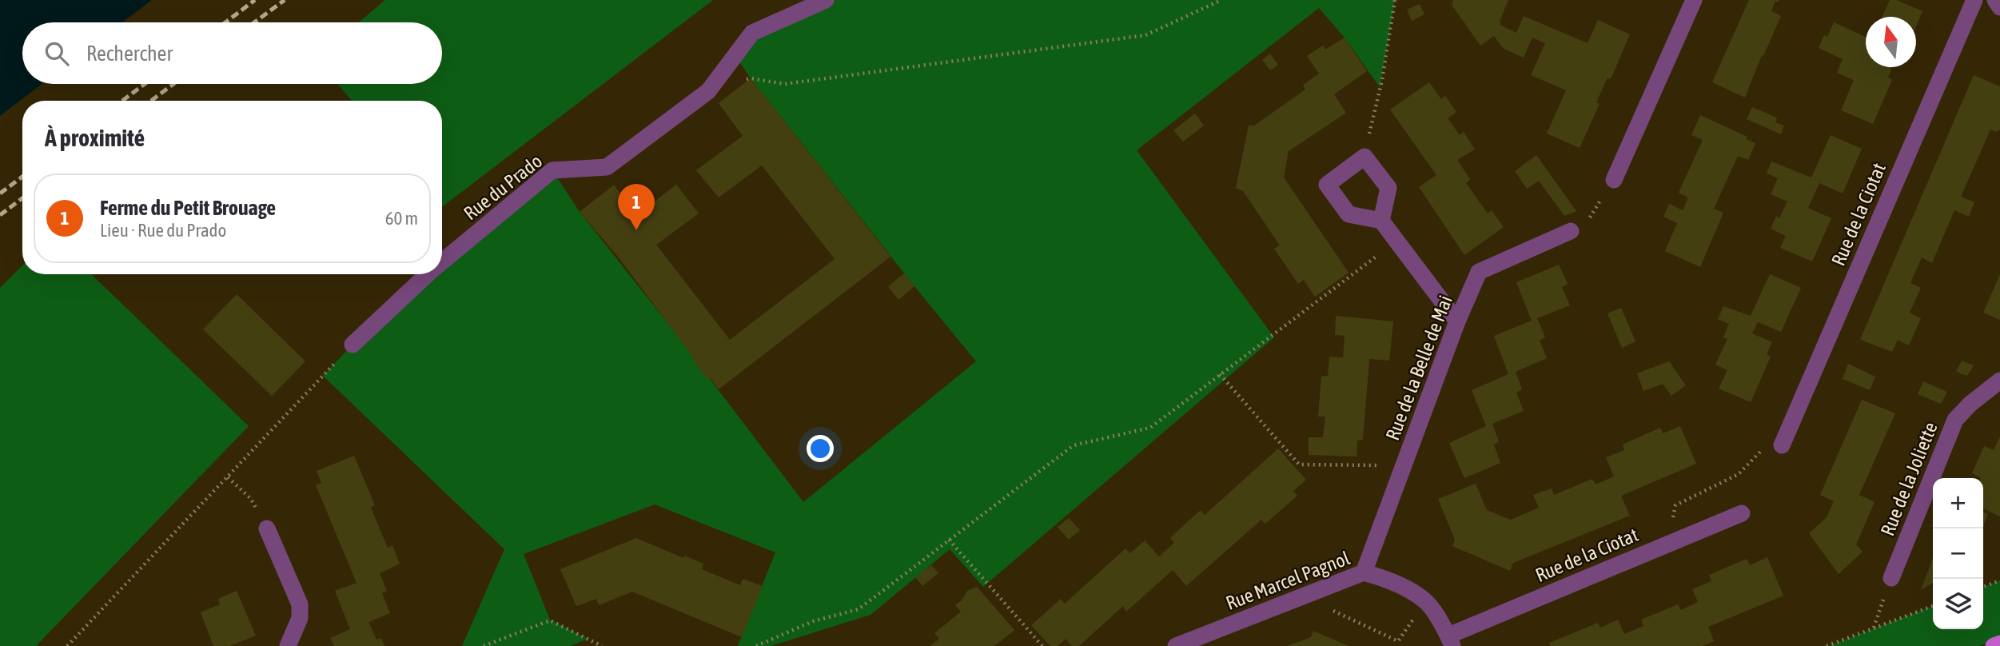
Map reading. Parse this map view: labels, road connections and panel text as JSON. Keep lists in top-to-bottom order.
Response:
{
  "streets": {
    "street": [
      "Rue du Prado",
      "Rue de la Ciotat",
      "Rue de la Belle de Mai",
      "Rue de la Joliette",
      "Rue Marcel Pagnol"
    ]
  },
  "crossings": [
    ["Rue de la Ciotat", "Rue Marcel Pagnol"],
    ["Rue de la Belle de Mai", "Rue Marcel Pagnol"]
  ],
  "north": "top",
  "page": {
    "search": "Rechercher",
    "heading": "À proximité",
    "list": [
      {
        "mark": "1",
        "name": "Ferme du Petit Brouage",
        "note": "Lieu · Rue du Prado",
        "value": "60 m"
      }
    ],
    "pins": "1",
    "map_buttons": ["+", "−"]
  }
}
